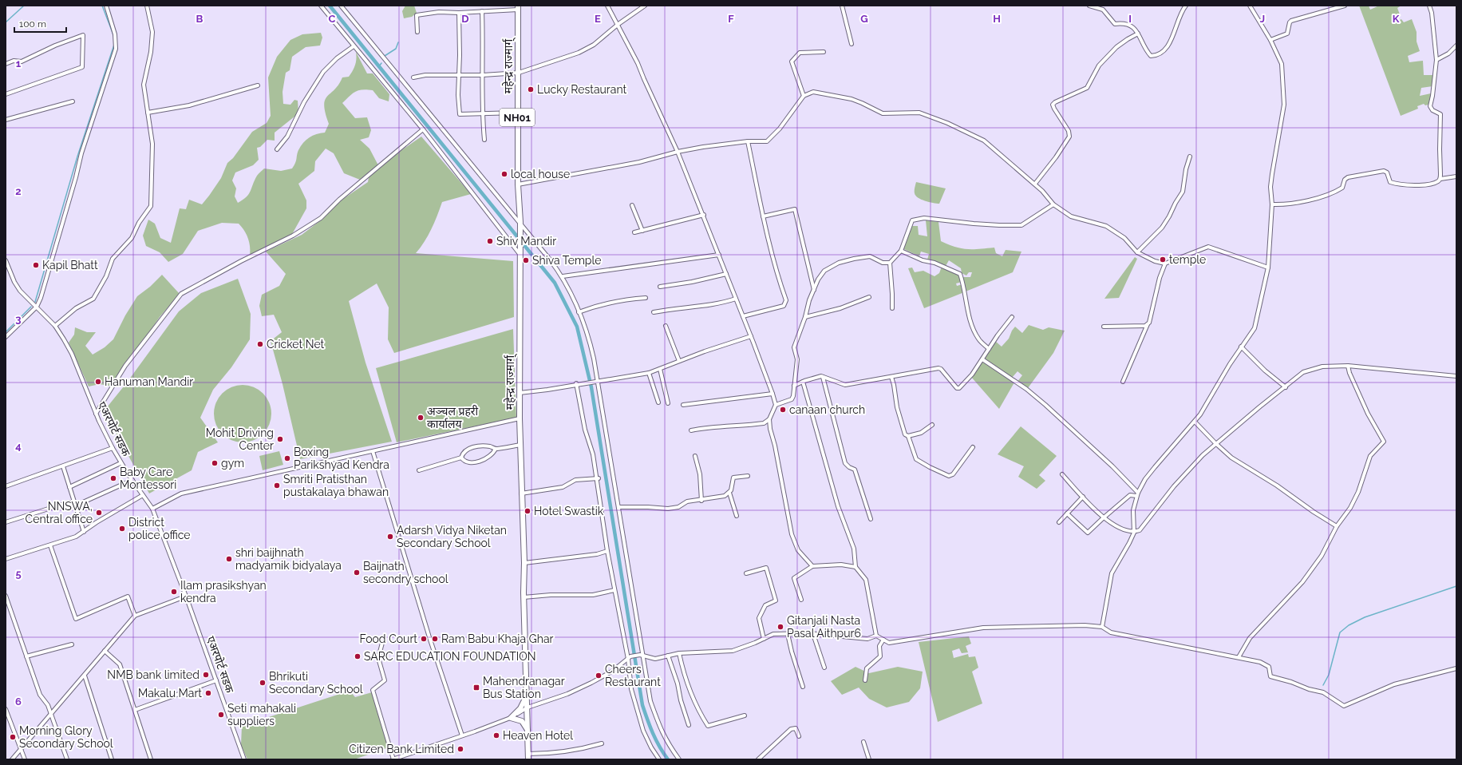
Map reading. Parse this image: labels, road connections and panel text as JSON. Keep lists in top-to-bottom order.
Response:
{
  "streets": {
    "highway": ["महेन्द्र राज्मार्ग्", "NH01"],
    "street": ["एअरपोर्ट सडक"]
  },
  "places": {
    "other": [
      "Lucky Restaurant",
      "local house",
      "Shiv Mandir",
      "temple",
      "Shiva Temple",
      "Kapil Bhatt",
      "Cricket Net",
      "Hanuman Mandir",
      "canaan church",
      "अञ्चल प्रहरी कार्यालय",
      "Mohit Driving Center",
      "Boxing Parikshyad Kendra",
      "gym",
      "Baby Care Montessori",
      "Smriti Pratisthan pustakalaya bhawan",
      "Hotel Swastik",
      "NNSWA, Central office",
      "District police office",
      "Adarsh Vidya Niketan Secondary School",
      "shri baijhnath madyamik bidyalaya",
      "Baijnath secondry school",
      "Ilam prasikshyan kendra",
      "Gitanjali Nasta Pasal Aithpur6",
      "Food Court",
      "Ram Babu Khaja Ghar",
      "SARC EDUCATION FOUNDATION",
      "NMB bank limited",
      "Cheers Restaurant",
      "Bhrikuti Secondary School",
      "Makalu Mart",
      "Seti mahakali suppliers",
      "Heaven Hotel",
      "Morning Glory Secondary School",
      "Citizen Bank Limited"
    ],
    "transit": ["Mahendranagar Bus Station"]
  },
  "scale_bar": "100 m",
  "grid": {
    "columns": [
      "B",
      "C",
      "D",
      "E",
      "F",
      "G",
      "H",
      "I",
      "J",
      "K"
    ],
    "rows": [
      "1",
      "2",
      "3",
      "4",
      "5",
      "6"
    ]
  }
}
